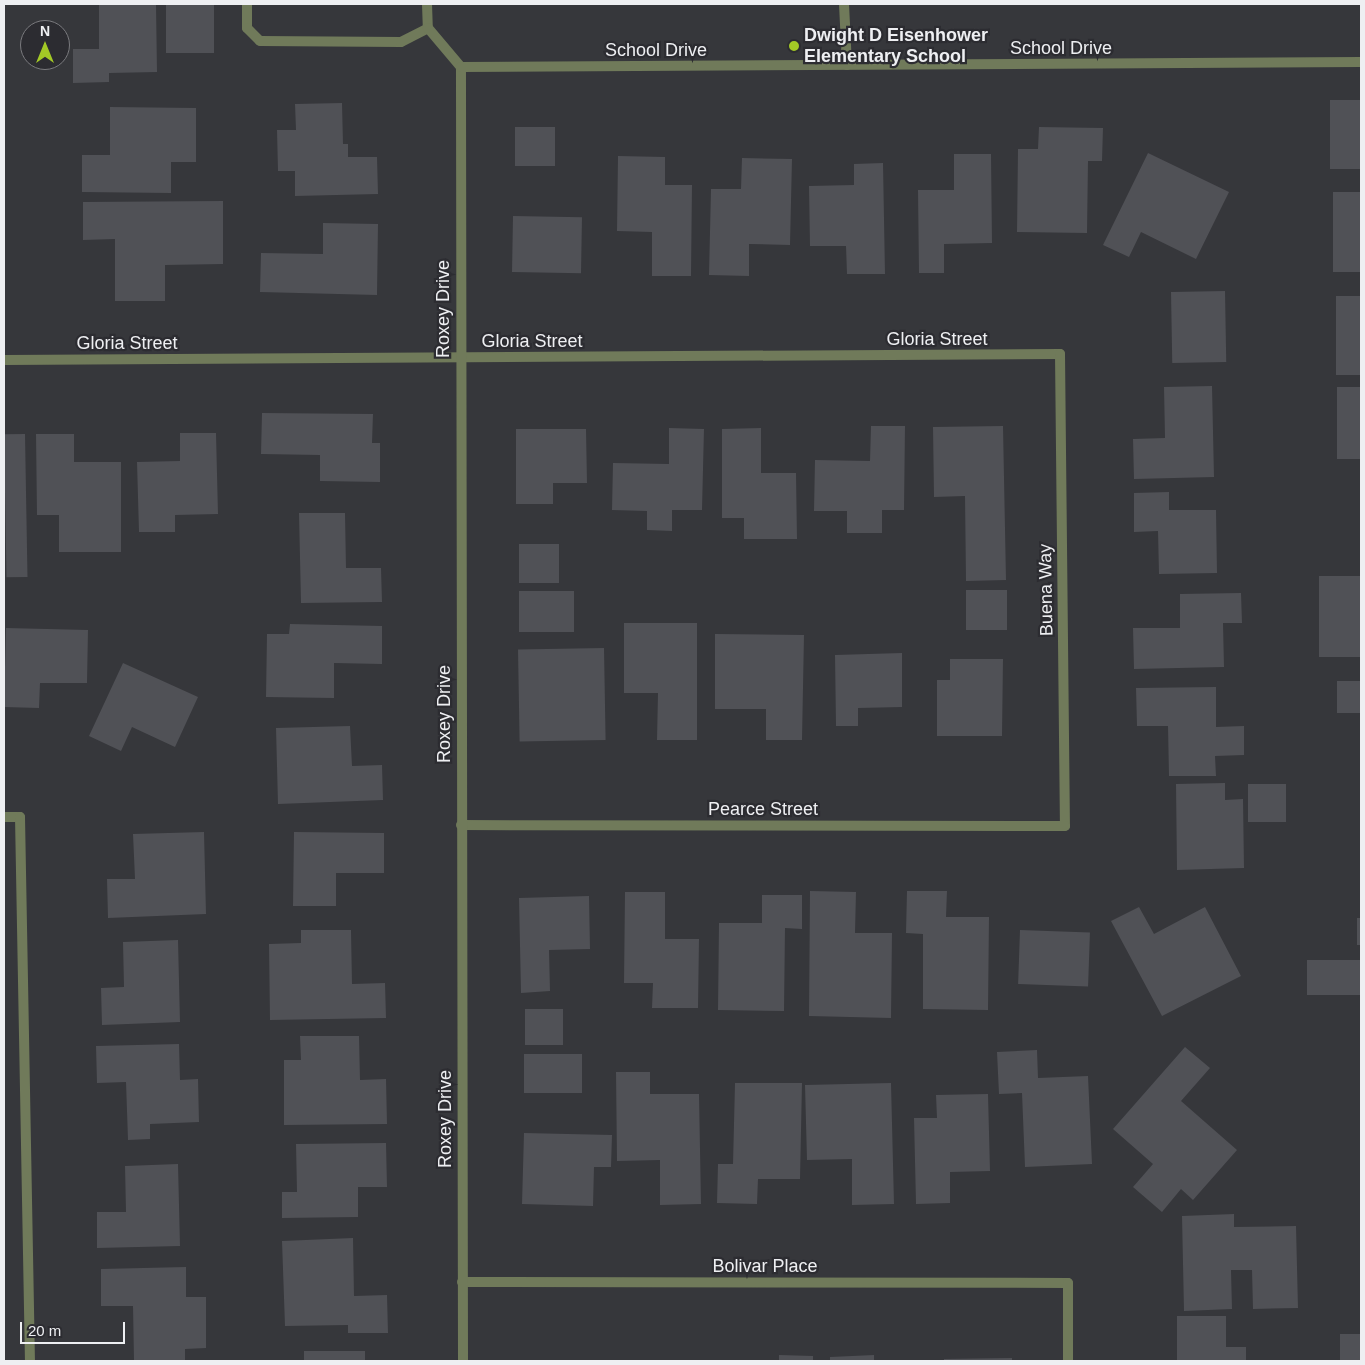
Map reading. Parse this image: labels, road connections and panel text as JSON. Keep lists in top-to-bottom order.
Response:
{
  "streets": {
    "street": [
      "School Drive",
      "Roxey Drive",
      "Gloria Street",
      "Buena Way",
      "Pearce Street",
      "Bolivar Place"
    ]
  },
  "crossings": [
    ["School Drive", "Roxey Drive"],
    ["Roxey Drive", "Gloria Street"],
    ["Roxey Drive", "Pearce Street"],
    ["Roxey Drive", "Bolivar Place"],
    ["Gloria Street", "Buena Way"],
    ["Buena Way", "Pearce Street"]
  ],
  "places": ["Dwight D Eisenhower Elementary School"],
  "scale_bar": "20 m",
  "north": "top"
}
